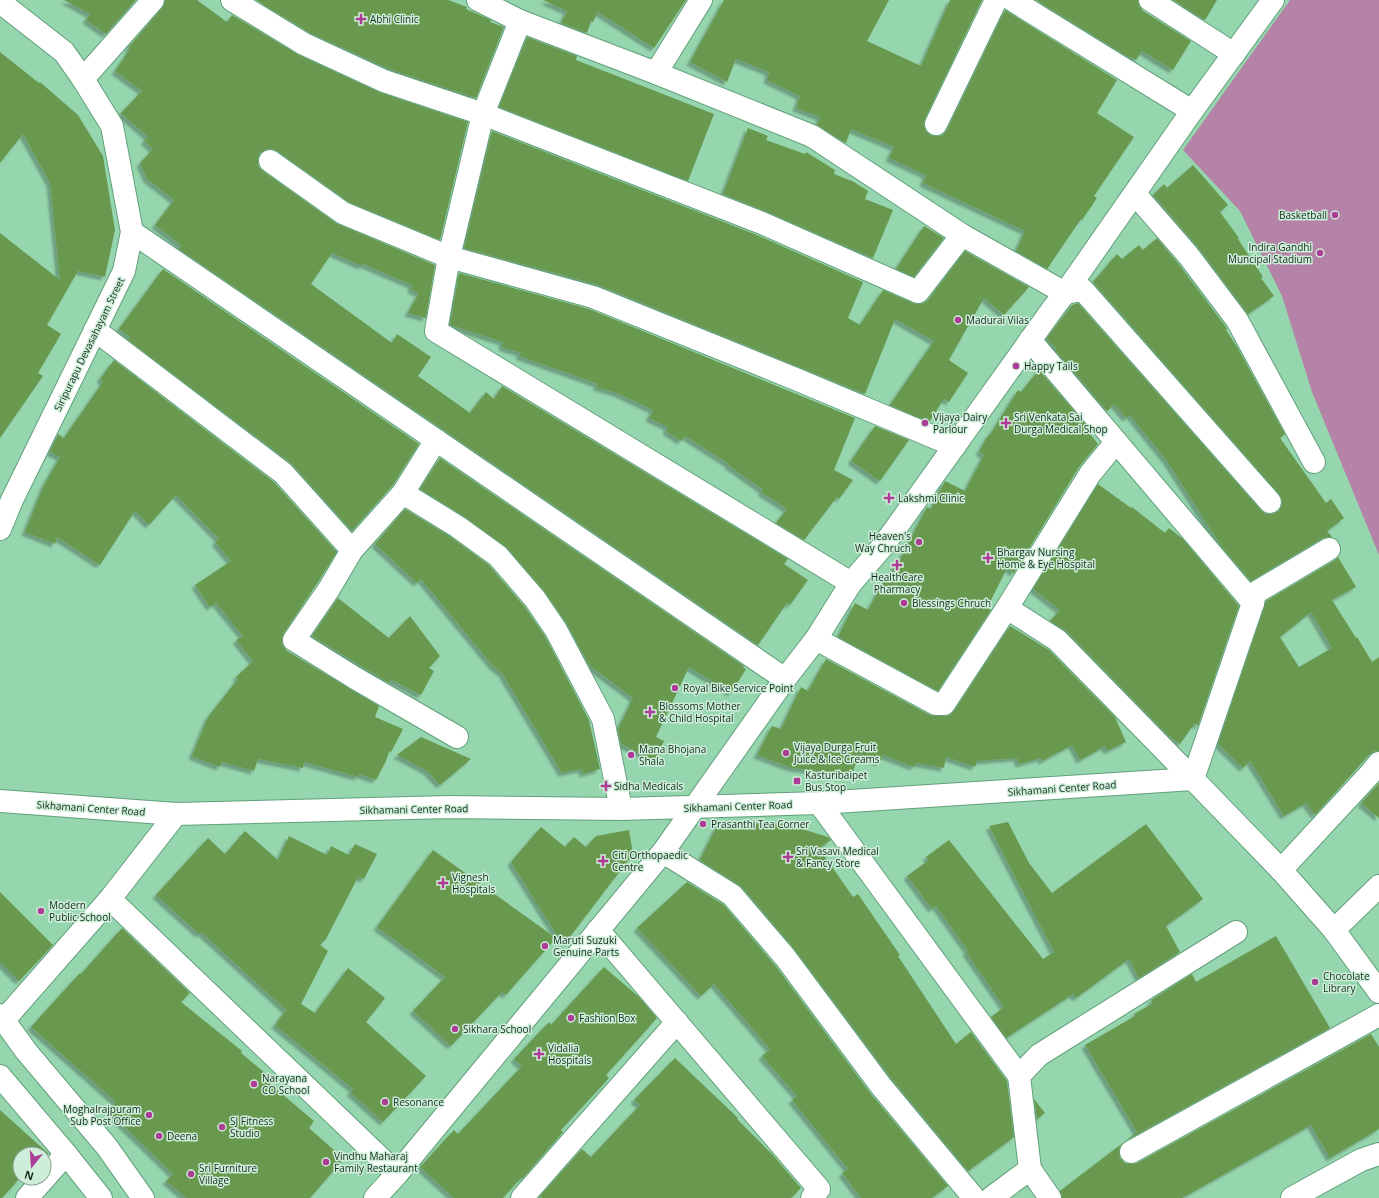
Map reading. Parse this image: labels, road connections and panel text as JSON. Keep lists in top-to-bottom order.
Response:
{
  "streets": {
    "street": ["Siripurapu Devasahayam Street", "Sikhamani Center Road"]
  },
  "places": {
    "health": [
      "Abhi Clinic",
      "Sri Venkata Sai Durga Medical Shop",
      "Lakshmi Clinic",
      "Bhargav Nursing Home & Eye Hospital",
      "HealthCare Pharmacy",
      "Blossoms Mother & Child Hospital",
      "Sidha Medicals",
      "Sri Vasavi Medical & Fancy Store",
      "Citi Orthopaedic Centre",
      "Vignesh Hospitals",
      "Vidalia Hospitals"
    ],
    "other": [
      "Basketball",
      "Indira Gandhi Muncipal Stadium",
      "Madurai Vilas",
      "Happy Tails",
      "Vijaya Dairy Parlour",
      "Heaven's Way Chruch",
      "Blessings Chruch",
      "Royal Bike Service Point",
      "Vijaya Durga Fruit Juice & Ice Creams",
      "Mana Bhojana Shala",
      "Prasanthi Tea Corner",
      "Modern Public School",
      "Maruti Suzuki Genuine Parts",
      "Chocolate Library",
      "Fashion Box",
      "Sikhara School",
      "Narayana CO School",
      "Resonance",
      "Moghalrajpuram Sub Post Office",
      "SJ Fitness Studio",
      "Deena",
      "Vindhu Maharaj Family Restaurant",
      "Sri Furniture Village"
    ],
    "transit": ["Kasturibaipet Bus Stop"]
  },
  "north": "bottom"
}
